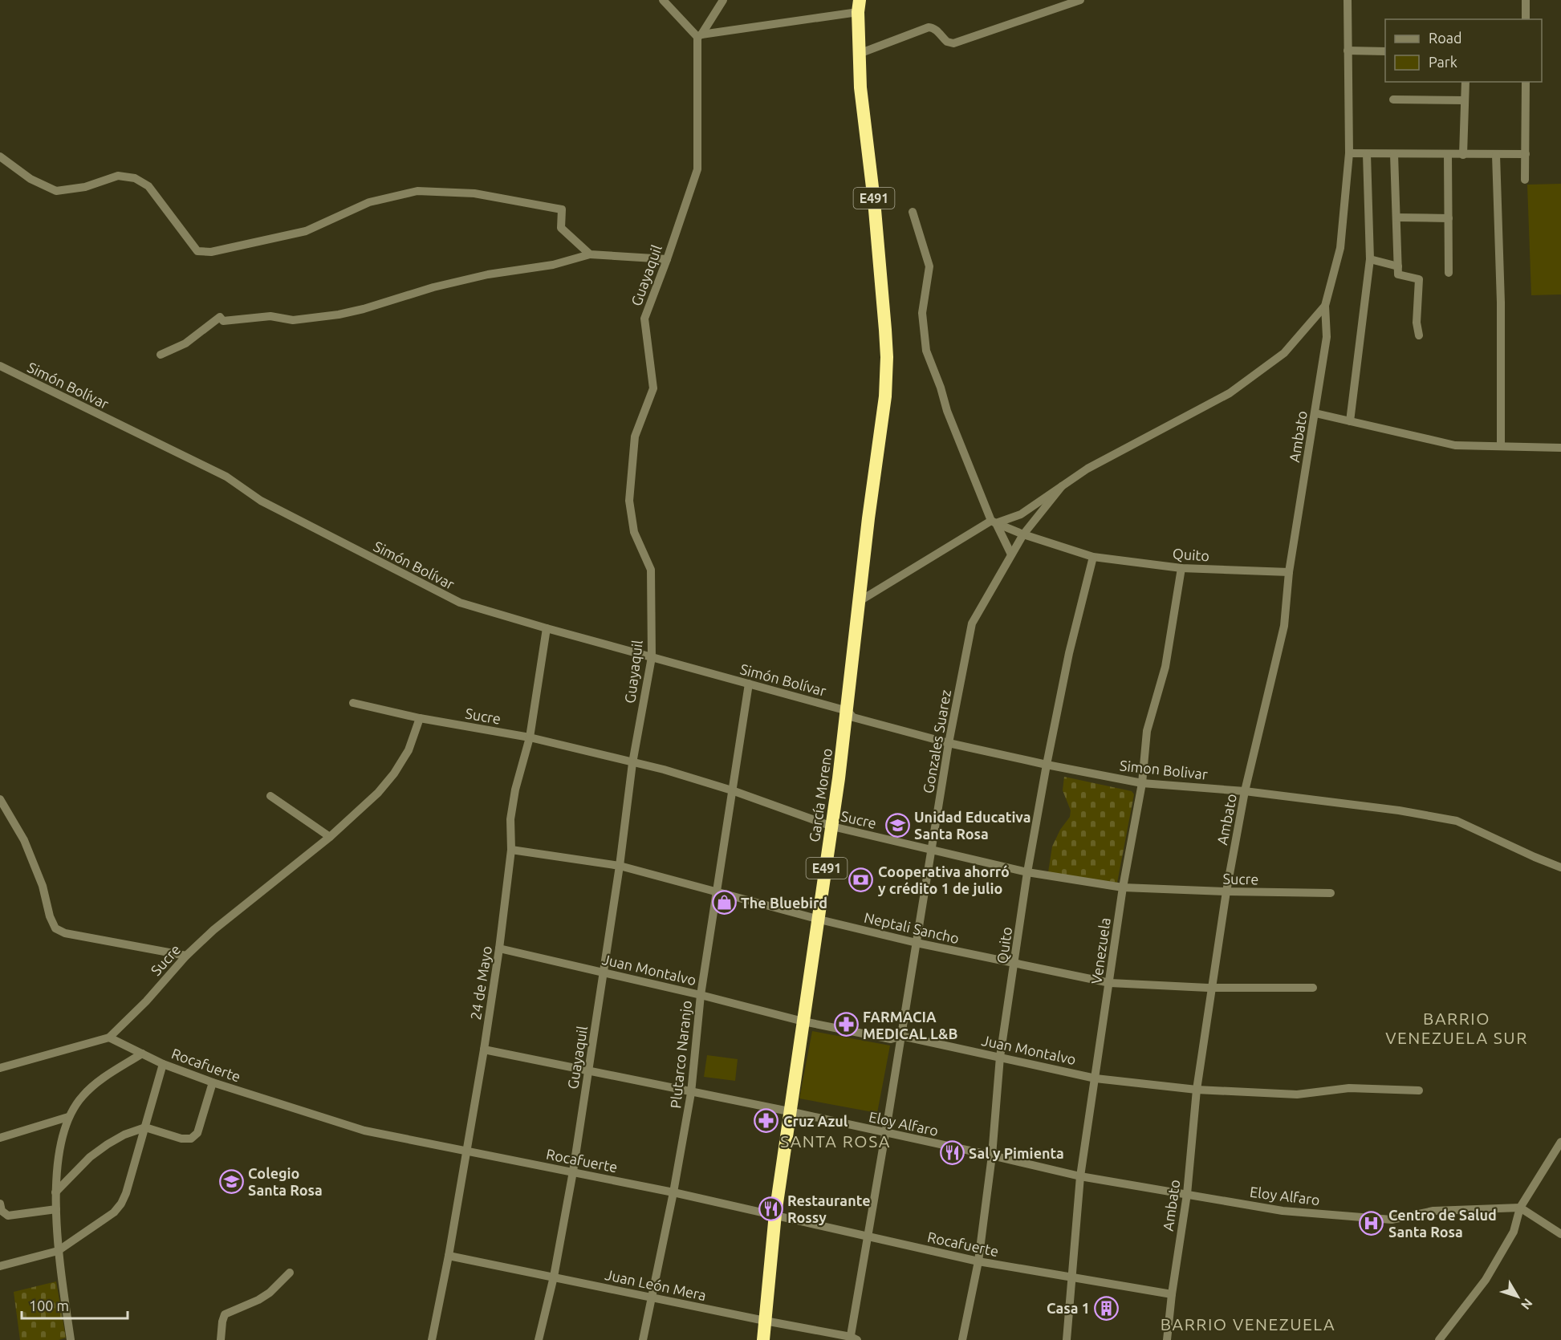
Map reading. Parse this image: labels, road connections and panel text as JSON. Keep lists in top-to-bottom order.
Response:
{
  "streets": {
    "highway": ["E491", "García Moreno"],
    "street": [
      "Guayaquil",
      "Simón Bolívar",
      "Ambato",
      "Quito",
      "Sucre",
      "Gonzales Suarez",
      "Simon Bolivar",
      "Neptali Sancho",
      "Venezuela",
      "Juan Montalvo",
      "24 de Mayo",
      "Plutarco Naranjo",
      "Rocafuerte",
      "Eloy Alfaro",
      "Juan León Mera"
    ]
  },
  "crossings": [
    ["E491", "García Moreno"],
    ["Guayaquil", "Simón Bolívar"],
    ["Guayaquil", "Sucre"],
    ["Guayaquil", "Neptali Sancho"],
    ["Guayaquil", "Juan Montalvo"],
    ["Guayaquil", "Rocafuerte"],
    ["Guayaquil", "Eloy Alfaro"],
    ["Guayaquil", "Juan León Mera"],
    ["Simón Bolívar", "Simon Bolivar"],
    ["Simón Bolívar", "García Moreno"],
    ["Simón Bolívar", "24 de Mayo"],
    ["Simón Bolívar", "Plutarco Naranjo"],
    ["Ambato", "Quito"],
    ["Ambato", "Sucre"],
    ["Ambato", "Simon Bolivar"],
    ["Ambato", "Neptali Sancho"],
    ["Ambato", "Juan Montalvo"],
    ["Ambato", "Rocafuerte"],
    ["Ambato", "Eloy Alfaro"],
    ["Quito", "Sucre"],
    ["Quito", "Gonzales Suarez"],
    ["Quito", "Simon Bolivar"],
    ["Quito", "Neptali Sancho"],
    ["Quito", "Venezuela"],
    ["Quito", "Juan Montalvo"],
    ["Quito", "Rocafuerte"],
    ["Quito", "Eloy Alfaro"],
    ["Sucre", "Gonzales Suarez"],
    ["Sucre", "García Moreno"],
    ["Sucre", "Venezuela"],
    ["Sucre", "24 de Mayo"],
    ["Sucre", "Plutarco Naranjo"],
    ["Sucre", "Rocafuerte"],
    ["Gonzales Suarez", "Simon Bolivar"],
    ["Gonzales Suarez", "Neptali Sancho"],
    ["Gonzales Suarez", "Juan Montalvo"],
    ["Gonzales Suarez", "Rocafuerte"],
    ["Gonzales Suarez", "Eloy Alfaro"],
    ["Gonzales Suarez", "Juan León Mera"],
    ["Simon Bolivar", "García Moreno"],
    ["Simon Bolivar", "Venezuela"],
    ["García Moreno", "Neptali Sancho"],
    ["García Moreno", "Juan Montalvo"],
    ["García Moreno", "Rocafuerte"],
    ["García Moreno", "Eloy Alfaro"],
    ["García Moreno", "Juan León Mera"],
    ["Neptali Sancho", "Venezuela"],
    ["Neptali Sancho", "24 de Mayo"],
    ["Neptali Sancho", "Plutarco Naranjo"],
    ["Venezuela", "Juan Montalvo"],
    ["Venezuela", "Rocafuerte"],
    ["Venezuela", "Eloy Alfaro"],
    ["Juan Montalvo", "24 de Mayo"],
    ["Juan Montalvo", "Plutarco Naranjo"],
    ["24 de Mayo", "Rocafuerte"],
    ["24 de Mayo", "Eloy Alfaro"],
    ["24 de Mayo", "Juan León Mera"],
    ["Plutarco Naranjo", "Rocafuerte"],
    ["Plutarco Naranjo", "Eloy Alfaro"],
    ["Plutarco Naranjo", "Juan León Mera"]
  ],
  "districts": ["BARRIO VENEZUELA SUR", "SANTA ROSA", "BARRIO VENEZUELA"],
  "places": {
    "school or university": ["Unidad Educativa Santa Rosa", "Colegio Santa Rosa"],
    "bank": ["Cooperativa ahorró y crédito 1 de julio"],
    "shop": ["The Bluebird"],
    "pharmacy": ["FARMACIA MEDICAL L&B", "Cruz Azul"],
    "restaurant": ["Sal y Pimienta", "Restaurante Rossy"],
    "hospital": ["Centro de Salud Santa Rosa"],
    "building": ["Casa 1"]
  },
  "legend": ["Road", "Park"],
  "scale_bar": "100 m",
  "north": "bottom right"
}
